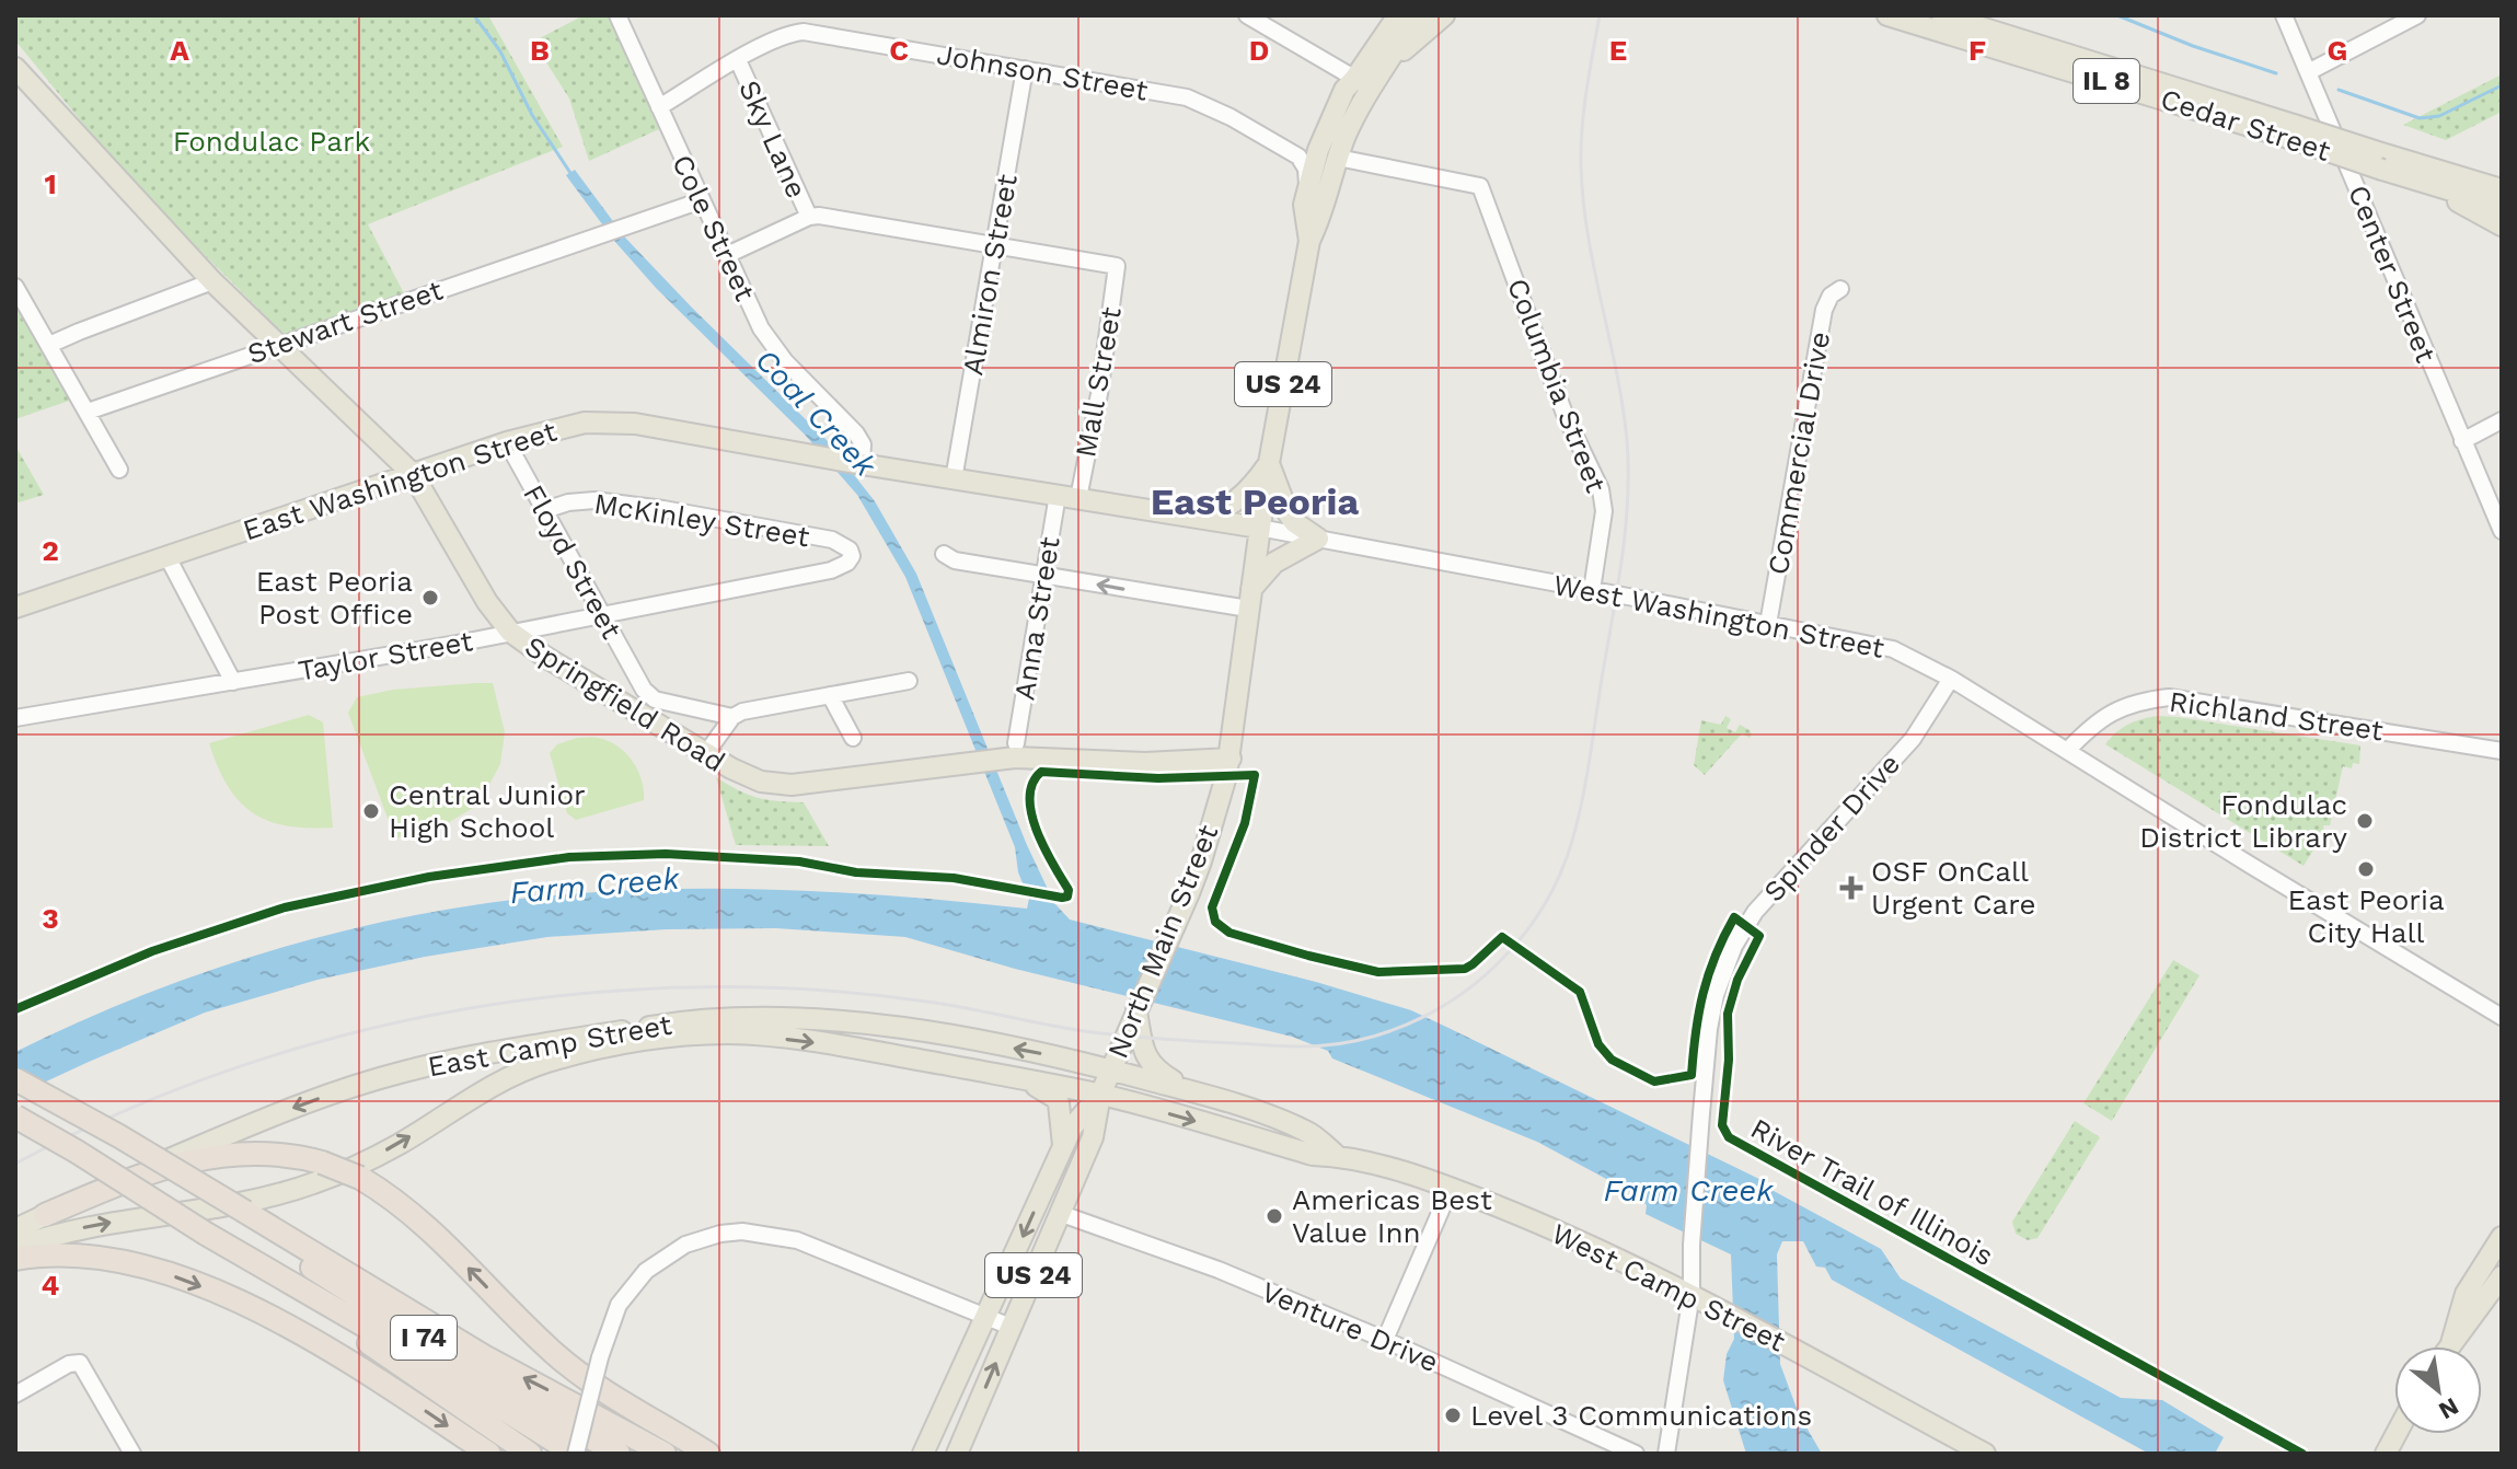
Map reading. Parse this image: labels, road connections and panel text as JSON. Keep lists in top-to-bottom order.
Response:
{
  "streets": {
    "highway": ["I 74"],
    "main road": [
      "IL 8",
      "Cedar Street",
      "US 24",
      "East Washington Street",
      "Springfield Road",
      "North Main Street",
      "East Camp Street",
      "West Camp Street"
    ],
    "street": [
      "Johnson Street",
      "Sky Lane",
      "Cole Street",
      "Center Street",
      "Almiron Street",
      "Stewart Street",
      "Mall Street",
      "Columbia Street",
      "Commercial Drive",
      "McKinley Street",
      "Floyd Street",
      "West Washington Street",
      "Anna Street",
      "Taylor Street",
      "Richland Street",
      "Spinder Drive",
      "Venture Drive"
    ],
    "cycle path": ["River Trail of Illinois"]
  },
  "crossings": [
    ["Johnson Street", "Sky Lane"],
    ["Johnson Street", "Cole Street"],
    ["Johnson Street", "Almiron Street"],
    ["Johnson Street", "US 24"],
    ["Cole Street", "Stewart Street"],
    ["Cole Street", "East Washington Street"],
    ["Almiron Street", "Mall Street"],
    ["Almiron Street", "East Washington Street"],
    ["Stewart Street", "Springfield Road"],
    ["Mall Street", "East Washington Street"],
    ["US 24", "Columbia Street"],
    ["US 24", "East Washington Street"],
    ["US 24", "West Washington Street"],
    ["US 24", "North Main Street"],
    ["Columbia Street", "West Washington Street"],
    ["Commercial Drive", "West Washington Street"],
    ["East Washington Street", "Floyd Street"],
    ["East Washington Street", "West Washington Street"],
    ["East Washington Street", "Anna Street"],
    ["East Washington Street", "Springfield Road"],
    ["East Washington Street", "North Main Street"],
    ["McKinley Street", "Floyd Street"],
    ["McKinley Street", "Taylor Street"],
    ["Floyd Street", "Taylor Street"],
    ["West Washington Street", "Richland Street"],
    ["West Washington Street", "Spinder Drive"],
    ["West Washington Street", "North Main Street"],
    ["Taylor Street", "Springfield Road"],
    ["Springfield Road", "North Main Street"],
    ["Spinder Drive", "West Camp Street"],
    ["North Main Street", "East Camp Street"],
    ["North Main Street", "West Camp Street"],
    ["North Main Street", "Venture Drive"],
    ["East Camp Street", "West Camp Street"]
  ],
  "districts": ["East Peoria"],
  "water": ["Coal Creek", "Farm Creek"],
  "parks": ["Fondulac Park"],
  "places": {
    "other": [
      "East Peoria Post Office",
      "Central Junior High School",
      "Fondulac District Library",
      "East Peoria City Hall",
      "Americas Best Value Inn",
      "Level 3 Communications"
    ],
    "health": ["OSF OnCall Urgent Care"]
  },
  "north": "bottom right",
  "grid": {
    "columns": [
      "A",
      "B",
      "C",
      "D",
      "E",
      "F",
      "G"
    ],
    "rows": [
      "1",
      "2",
      "3",
      "4"
    ]
  }
}
